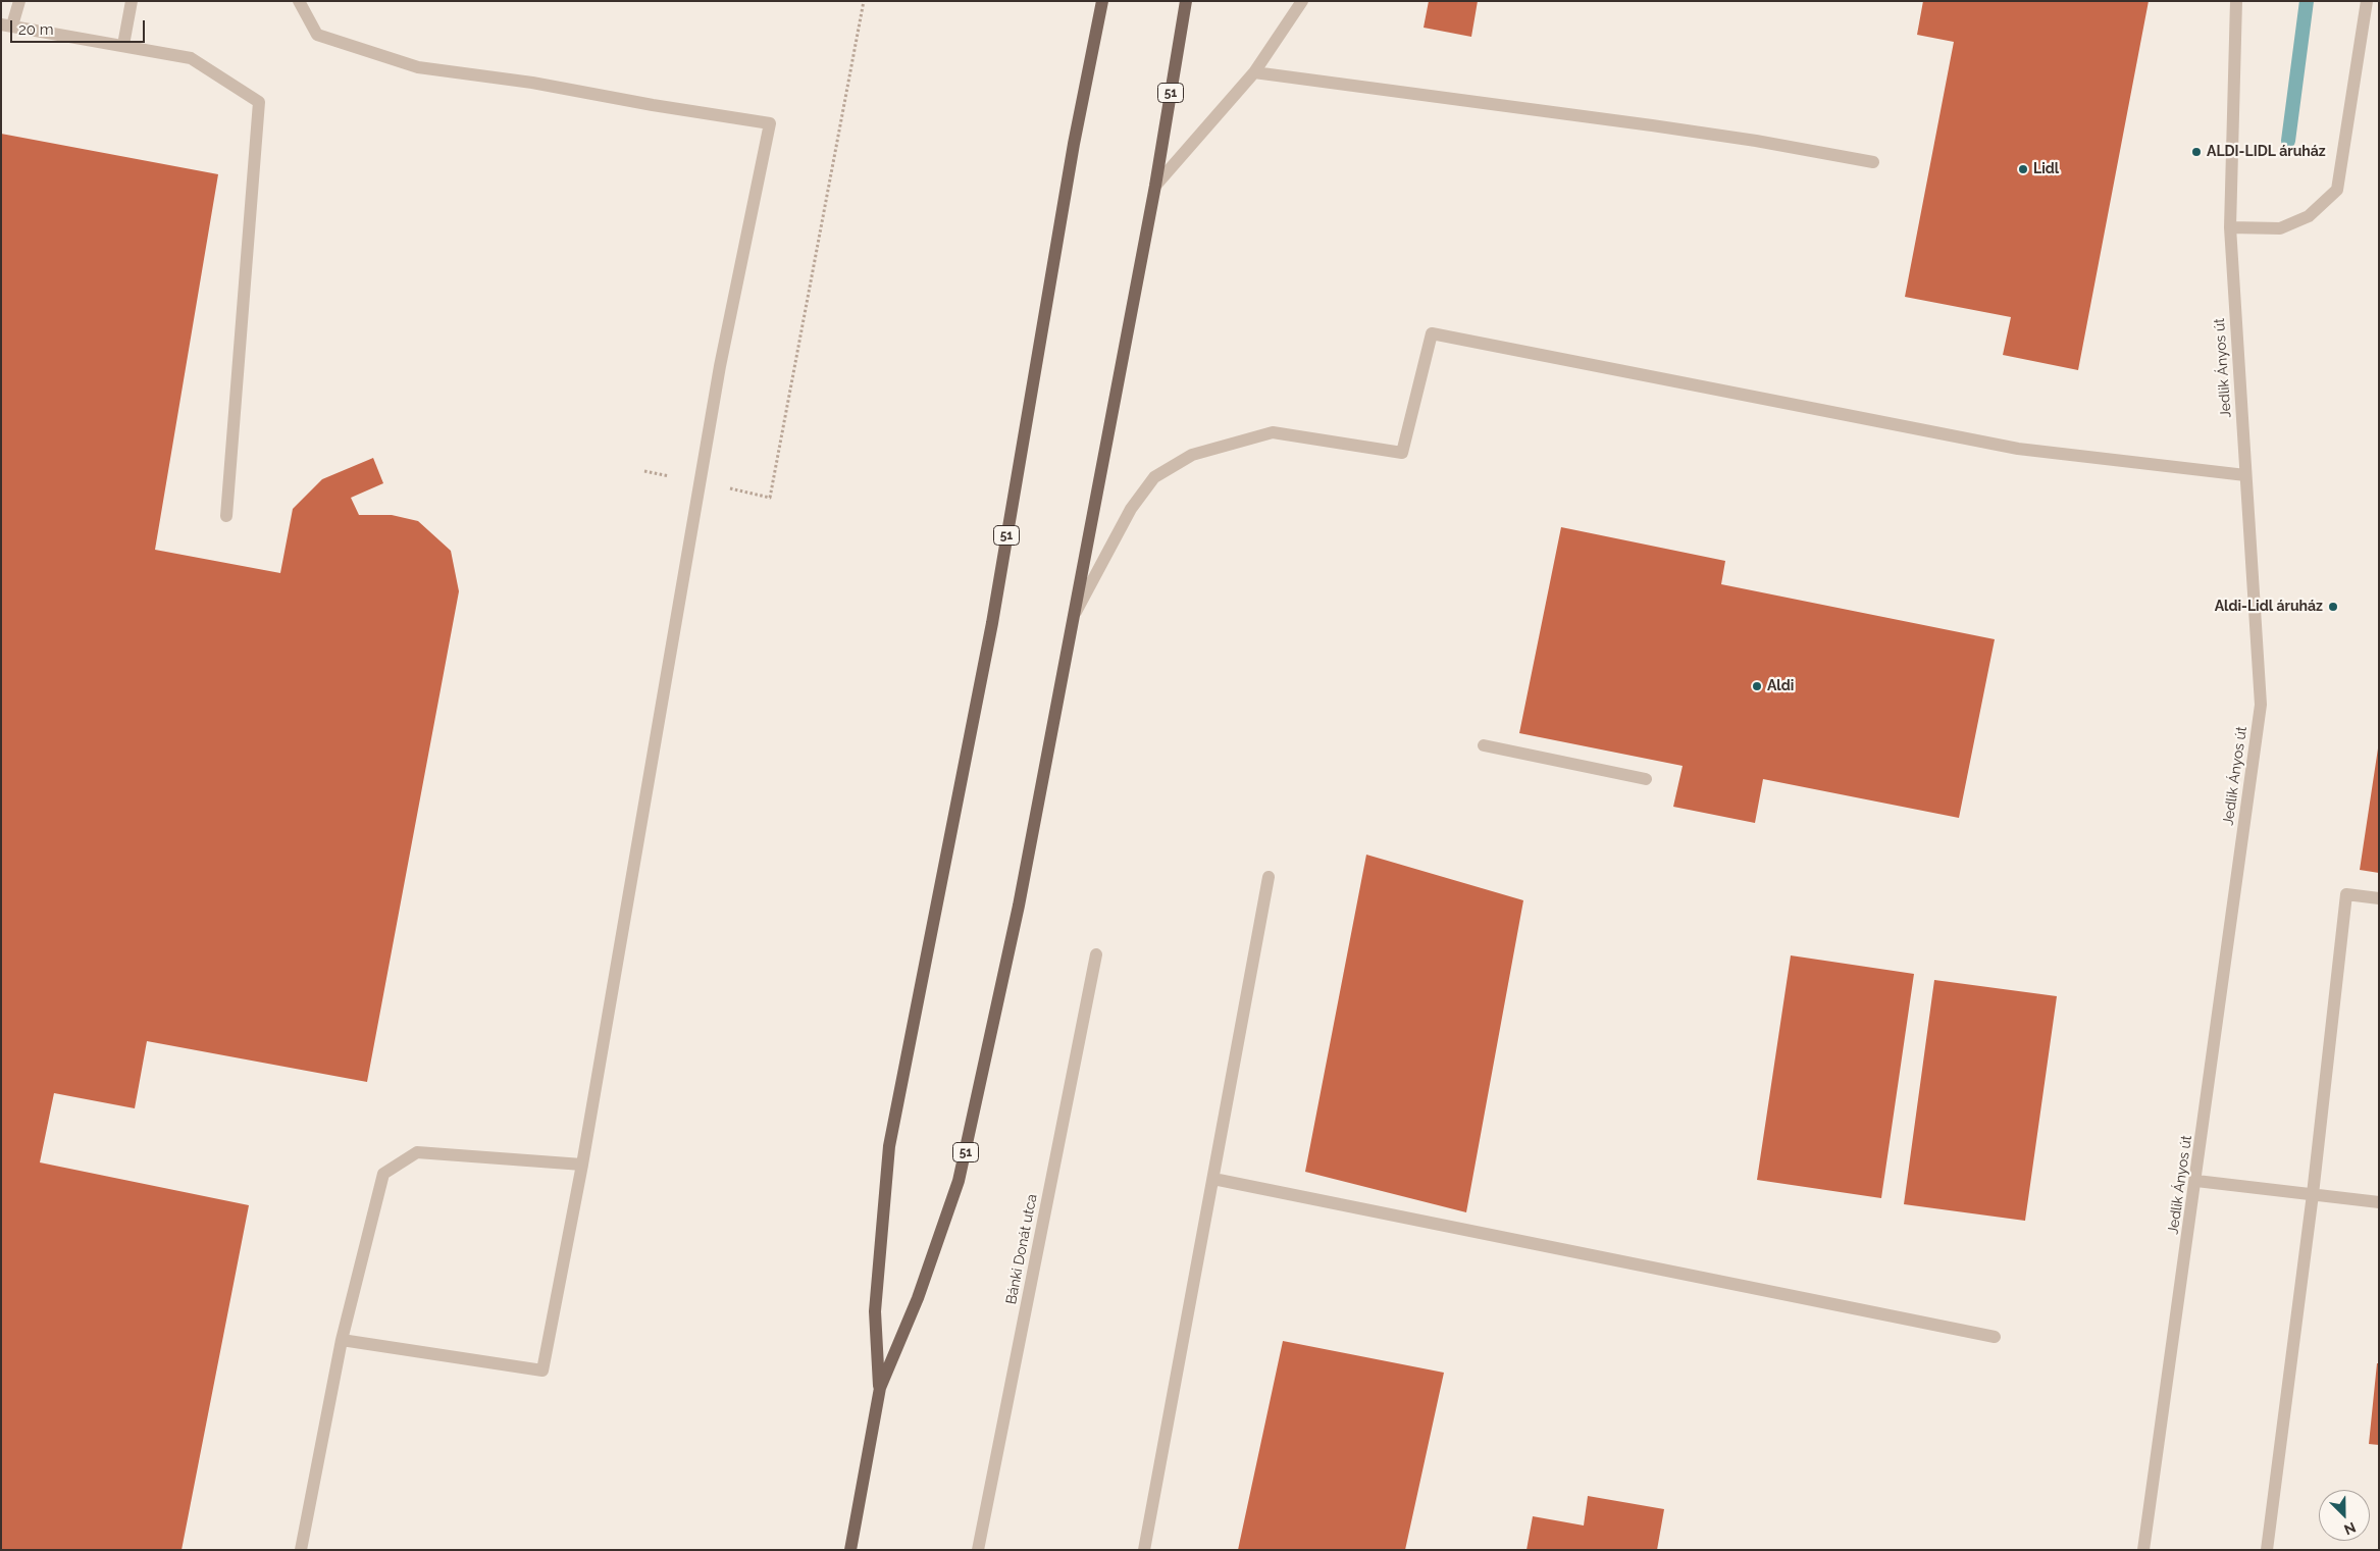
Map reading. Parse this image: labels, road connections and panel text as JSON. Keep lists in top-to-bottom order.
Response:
{
  "streets": {
    "main road": ["51"],
    "street": ["Jedlik Ányos út", "Bánki Donát utca"]
  },
  "places": [
    "ALDI-LIDL áruház",
    "Lidl",
    "Aldi-Lidl áruház",
    "Aldi"
  ],
  "scale_bar": "20 m",
  "north": "bottom right"
}
